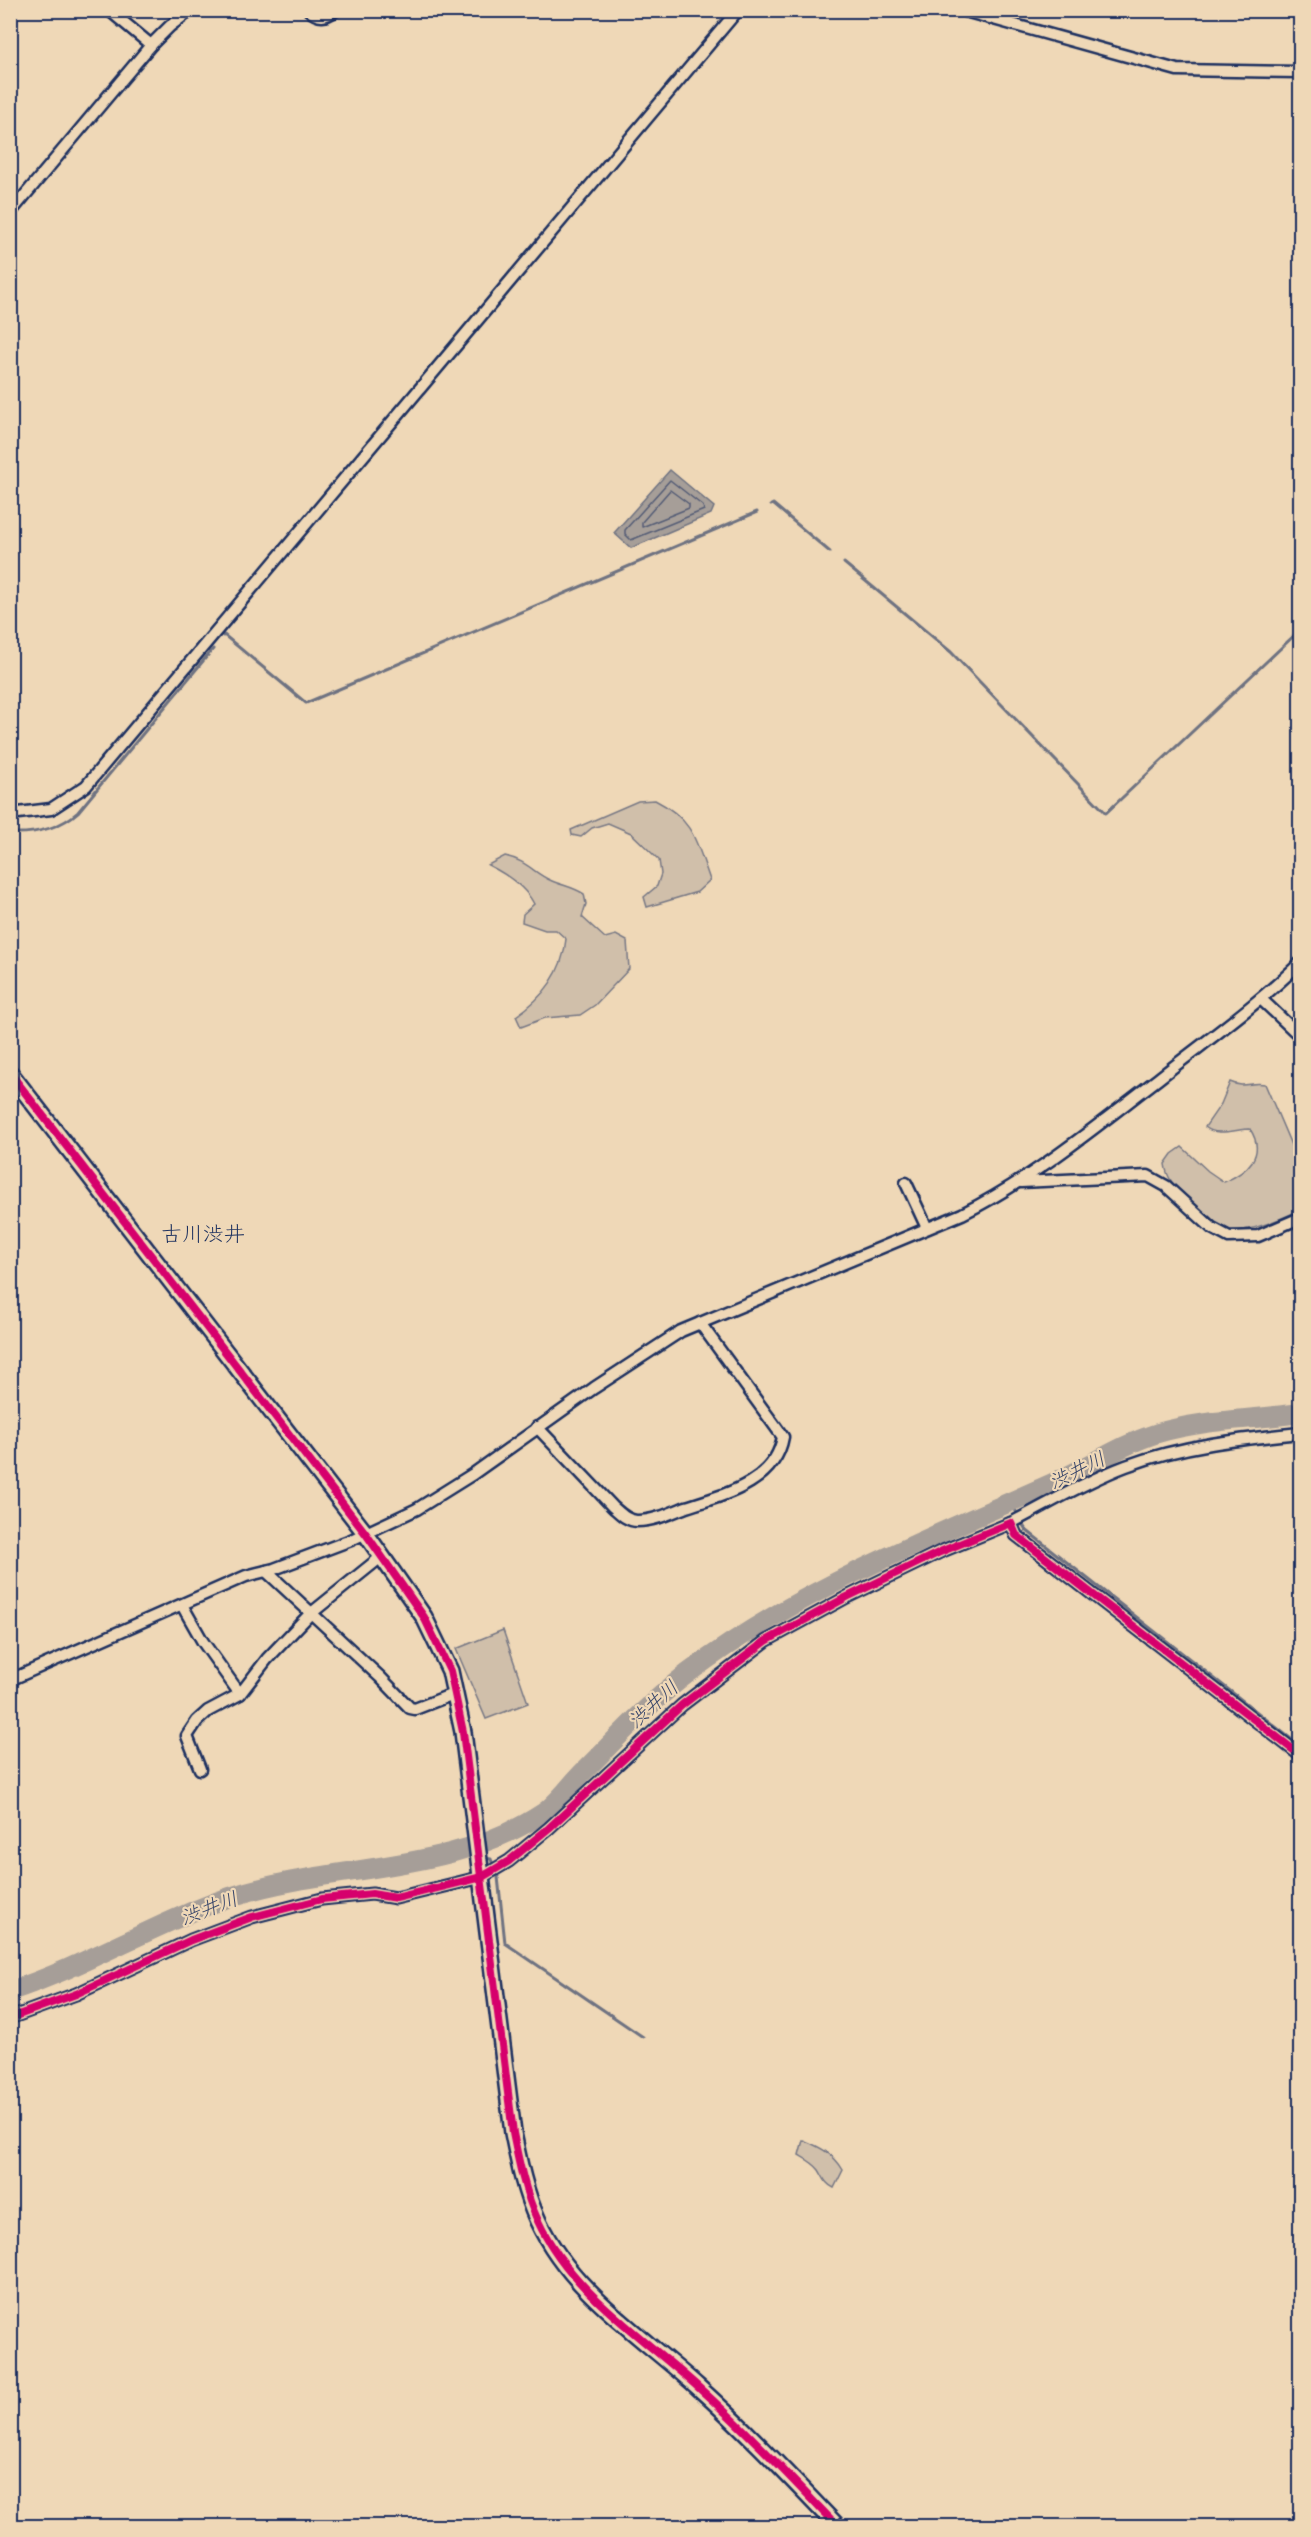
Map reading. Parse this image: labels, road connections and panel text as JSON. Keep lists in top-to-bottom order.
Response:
{
  "districts": ["古川渋井"],
  "water": ["渋井川"]
}
